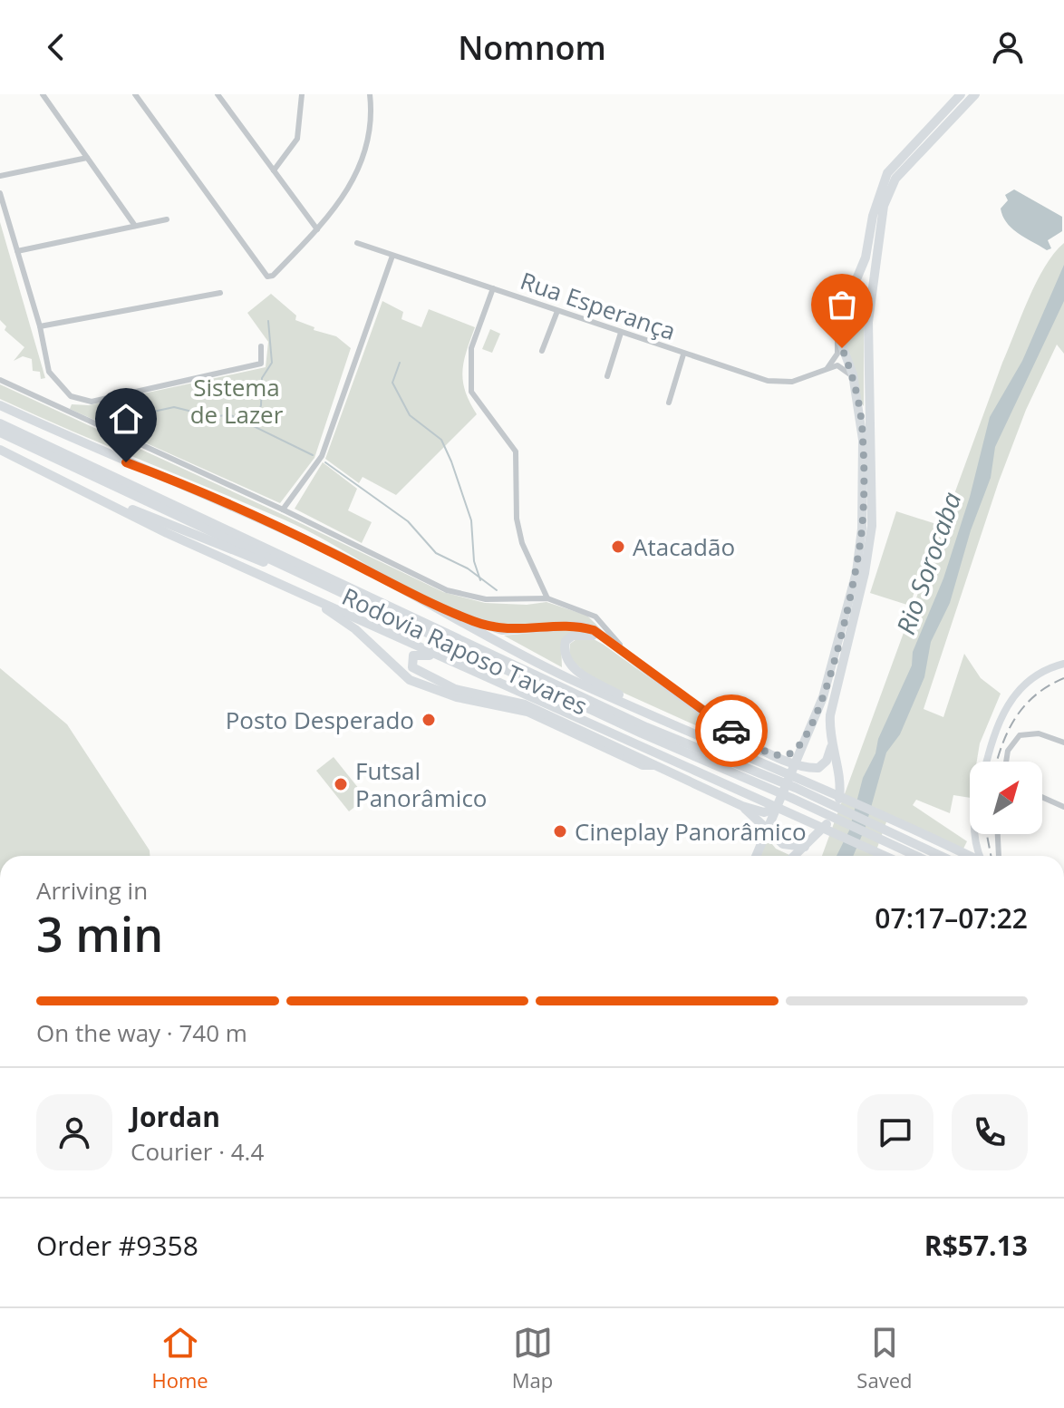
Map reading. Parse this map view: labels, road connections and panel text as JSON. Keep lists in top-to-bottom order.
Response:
{
  "streets": {
    "highway": ["Rodovia Raposo Tavares"],
    "street": ["Rua Esperança"]
  },
  "water": ["Rio Sorocaba"],
  "parks": ["Sistema de Lazer"],
  "places": [
    "Atacadão",
    "Posto Desperado",
    "Futsal Panorâmico",
    "Cineplay Panorâmico"
  ],
  "north": "top right",
  "page": {
    "header": "Nomnom",
    "heading": ["3 min", "Arriving in", "07:17–07:22"],
    "panel": [
      "Jordan",
      "Courier · 4.4",
      "Order #9358",
      "R$57.13"
    ],
    "bar": "On the way · 740 m",
    "tabs": ["Home", "Map", "Saved"]
  }
}
